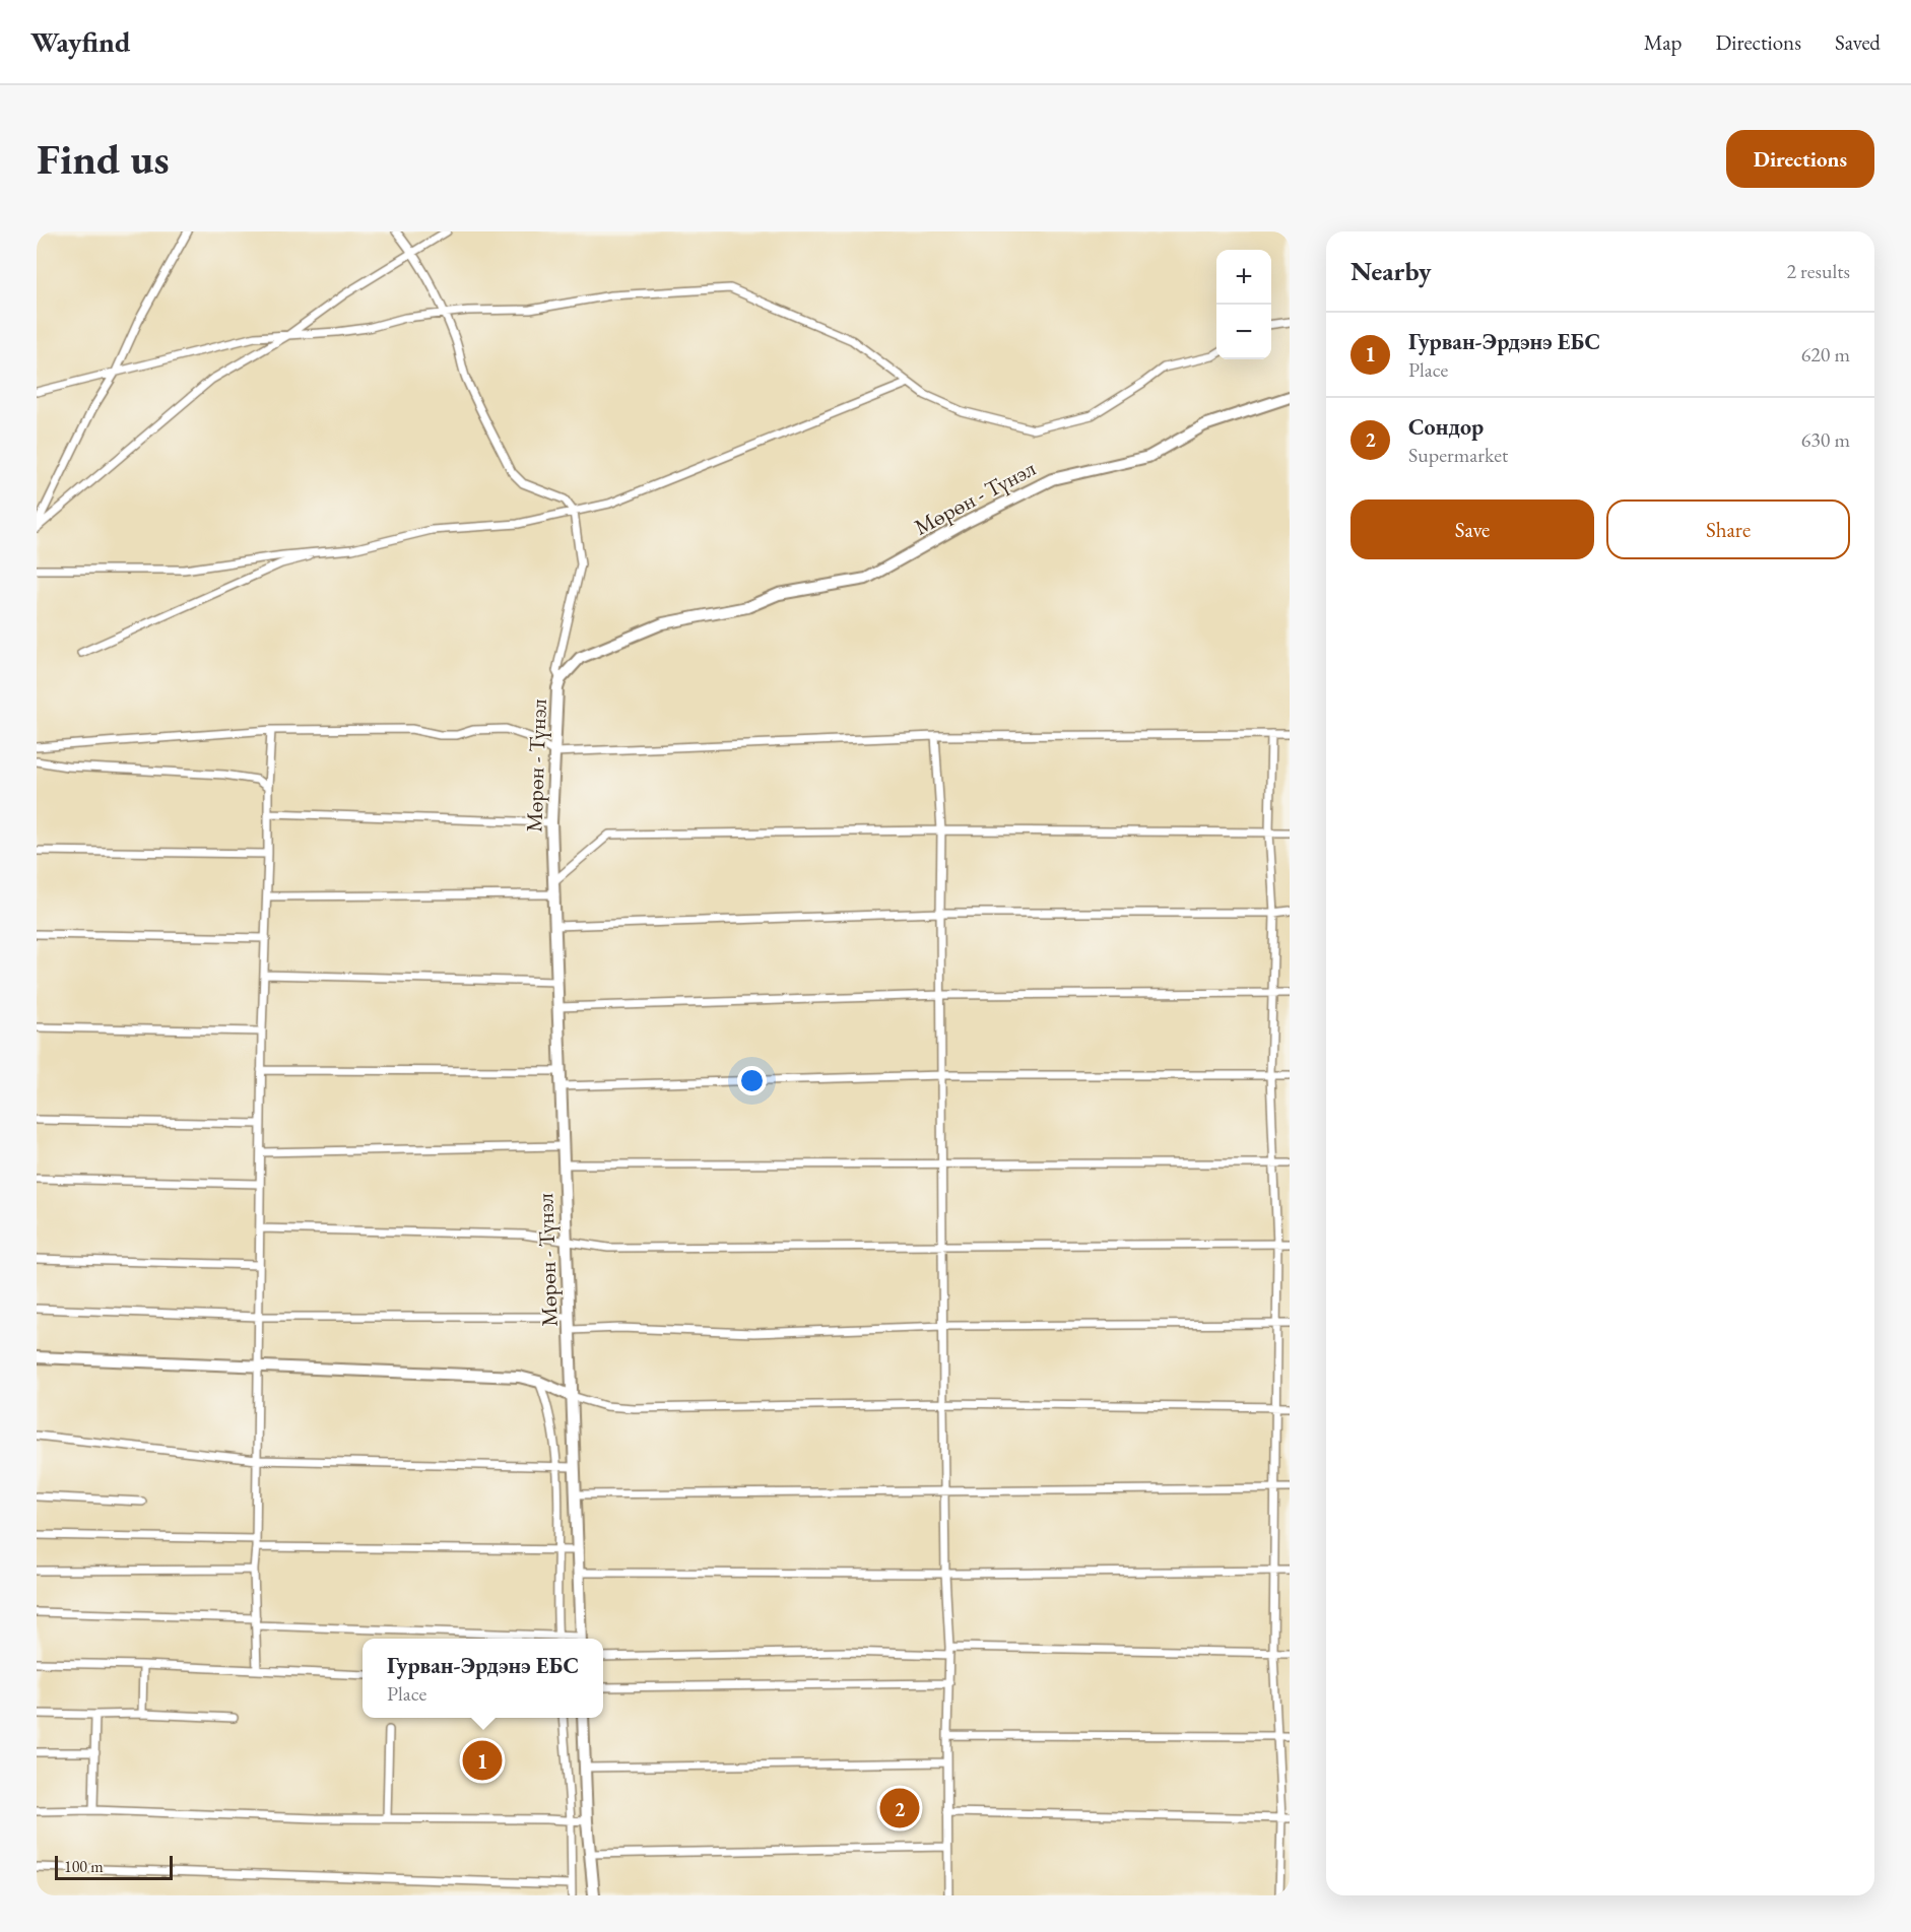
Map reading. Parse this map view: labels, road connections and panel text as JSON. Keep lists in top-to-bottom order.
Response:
{
  "streets": {
    "street": ["Мөрөн - Түнэл"]
  },
  "scale_bar": "100 m",
  "page": {
    "header": "Wayfind",
    "nav": ["Map", "Directions", "Saved"],
    "buttons": [
      "Directions",
      ["Save", "Share"]
    ],
    "title": "Find us",
    "heading": ["Nearby", "2 results"],
    "map_buttons": ["+", "−"],
    "list": [
      {
        "mark": "1",
        "name": "Гурван-Эрдэнэ ЕБС",
        "note": "Place",
        "value": "620 m"
      },
      {
        "mark": "2",
        "name": "Сондор",
        "note": "Supermarket",
        "value": "630 m"
      }
    ],
    "popup": ["Гурван-Эрдэнэ ЕБС", "Place"],
    "pins": ["1", "2"],
    "scale": "100 m"
  }
}
